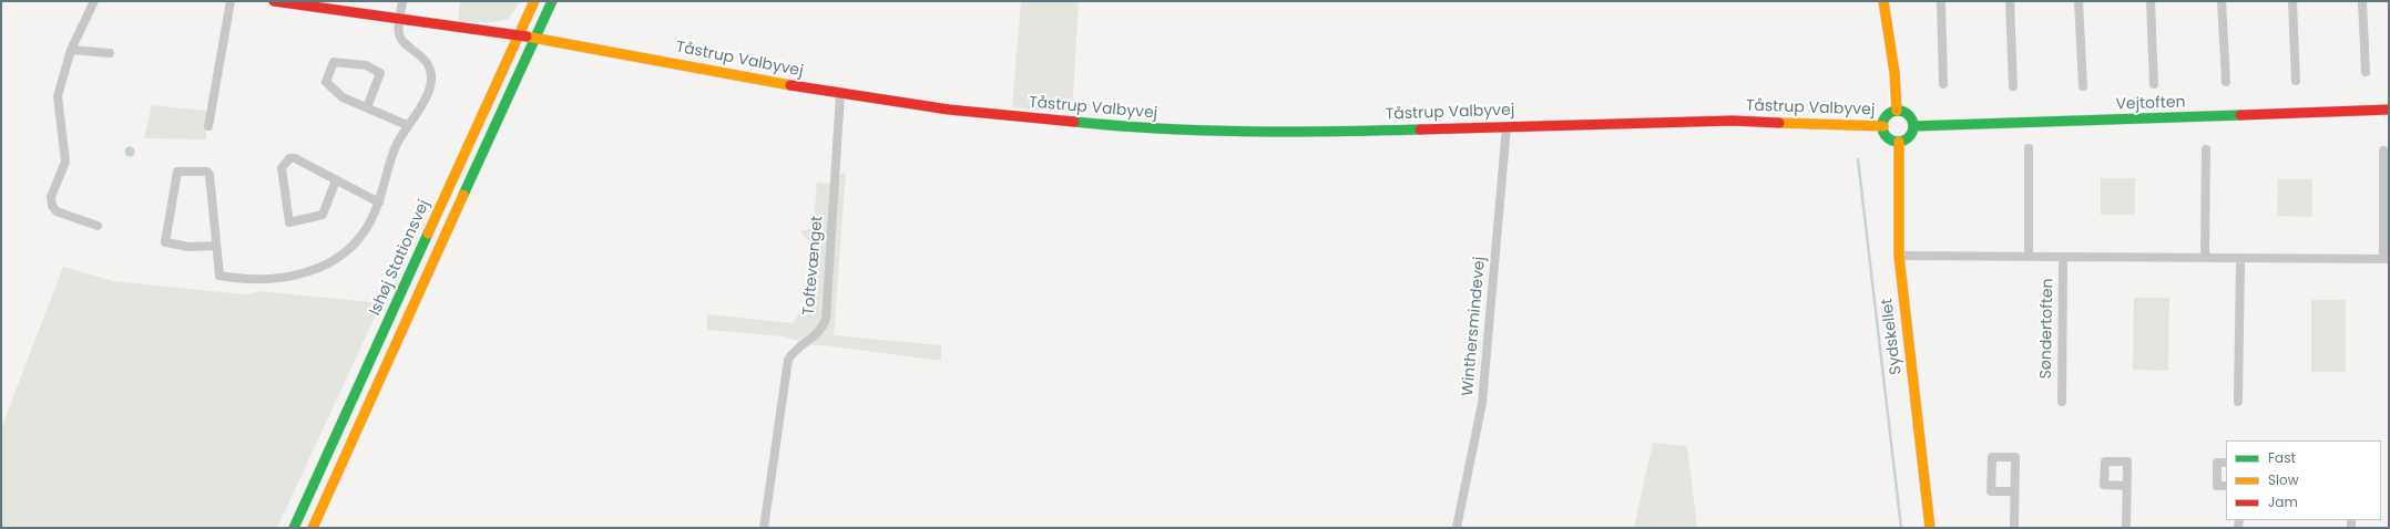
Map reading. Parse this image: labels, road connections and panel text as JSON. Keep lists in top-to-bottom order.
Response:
{
  "streets": {
    "street": [
      "Tåstrup Valbyvej",
      "Vejtoften",
      "Ishøj Stationsvej",
      "Toftevænget",
      "Winthersmindevej",
      "Søndertoften",
      "Sydskellet"
    ]
  },
  "crossings": [
    ["Tåstrup Valbyvej", "Vejtoften"],
    ["Tåstrup Valbyvej", "Ishøj Stationsvej"],
    ["Tåstrup Valbyvej", "Toftevænget"],
    ["Tåstrup Valbyvej", "Winthersmindevej"],
    ["Tåstrup Valbyvej", "Sydskellet"],
    ["Vejtoften", "Sydskellet"],
    ["Søndertoften", "Sydskellet"]
  ],
  "legend": ["Fast", "Slow", "Jam"]
}
